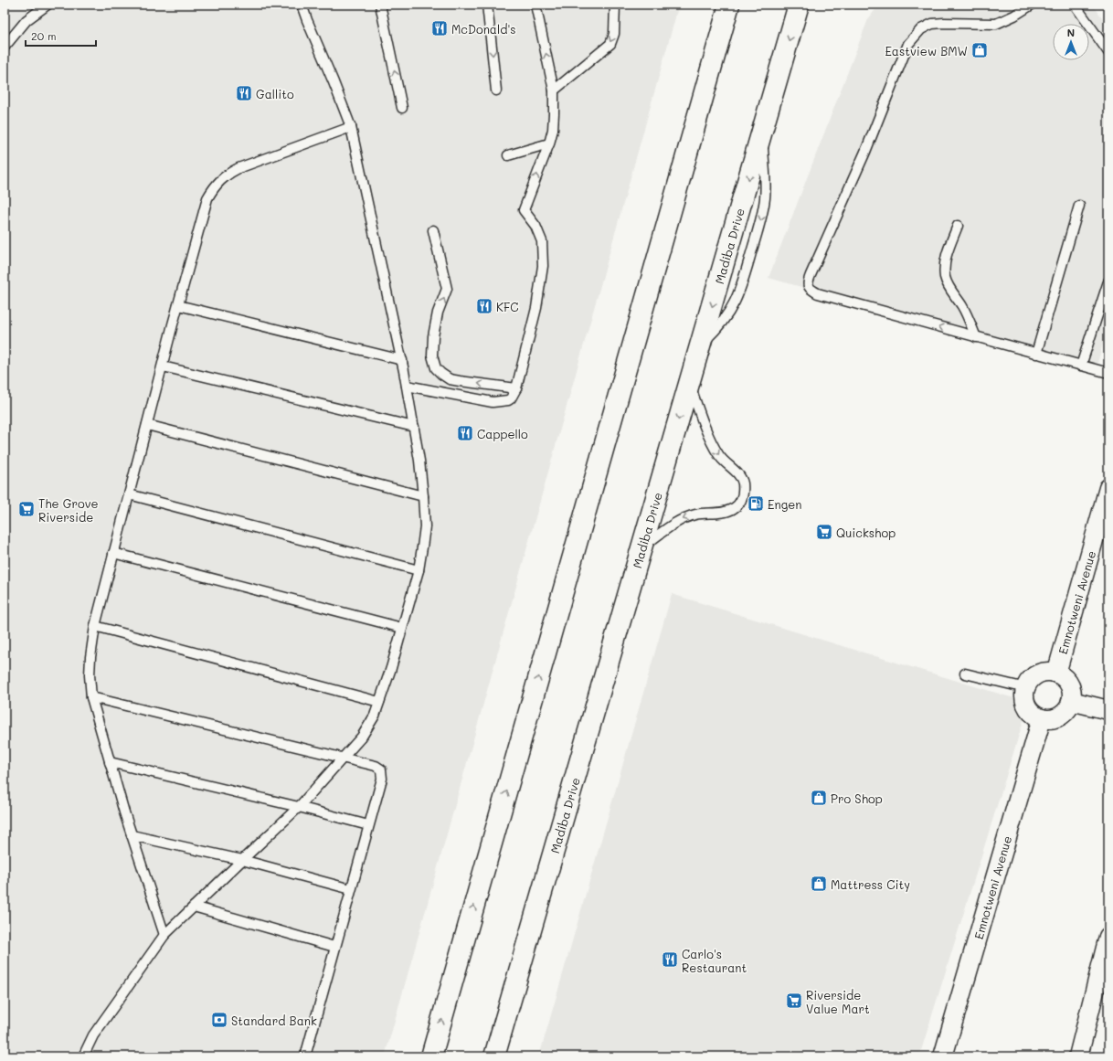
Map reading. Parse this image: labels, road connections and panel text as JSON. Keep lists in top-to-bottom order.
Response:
{
  "streets": {
    "main road": ["Madiba Drive"],
    "street": ["Emnotweni Avenue"]
  },
  "places": {
    "restaurant": [
      "McDonald's",
      "Gallito",
      "KFC",
      "Cappello",
      "Carlo's Restaurant"
    ],
    "shop": ["Eastview BMW", "Pro Shop", "Mattress City"],
    "fuel station": ["Engen"],
    "supermarket": ["The Grove Riverside", "Quickshop", "Riverside Value Mart"],
    "bank": ["Standard Bank"]
  },
  "scale_bar": "20 m",
  "north": "top"
}
